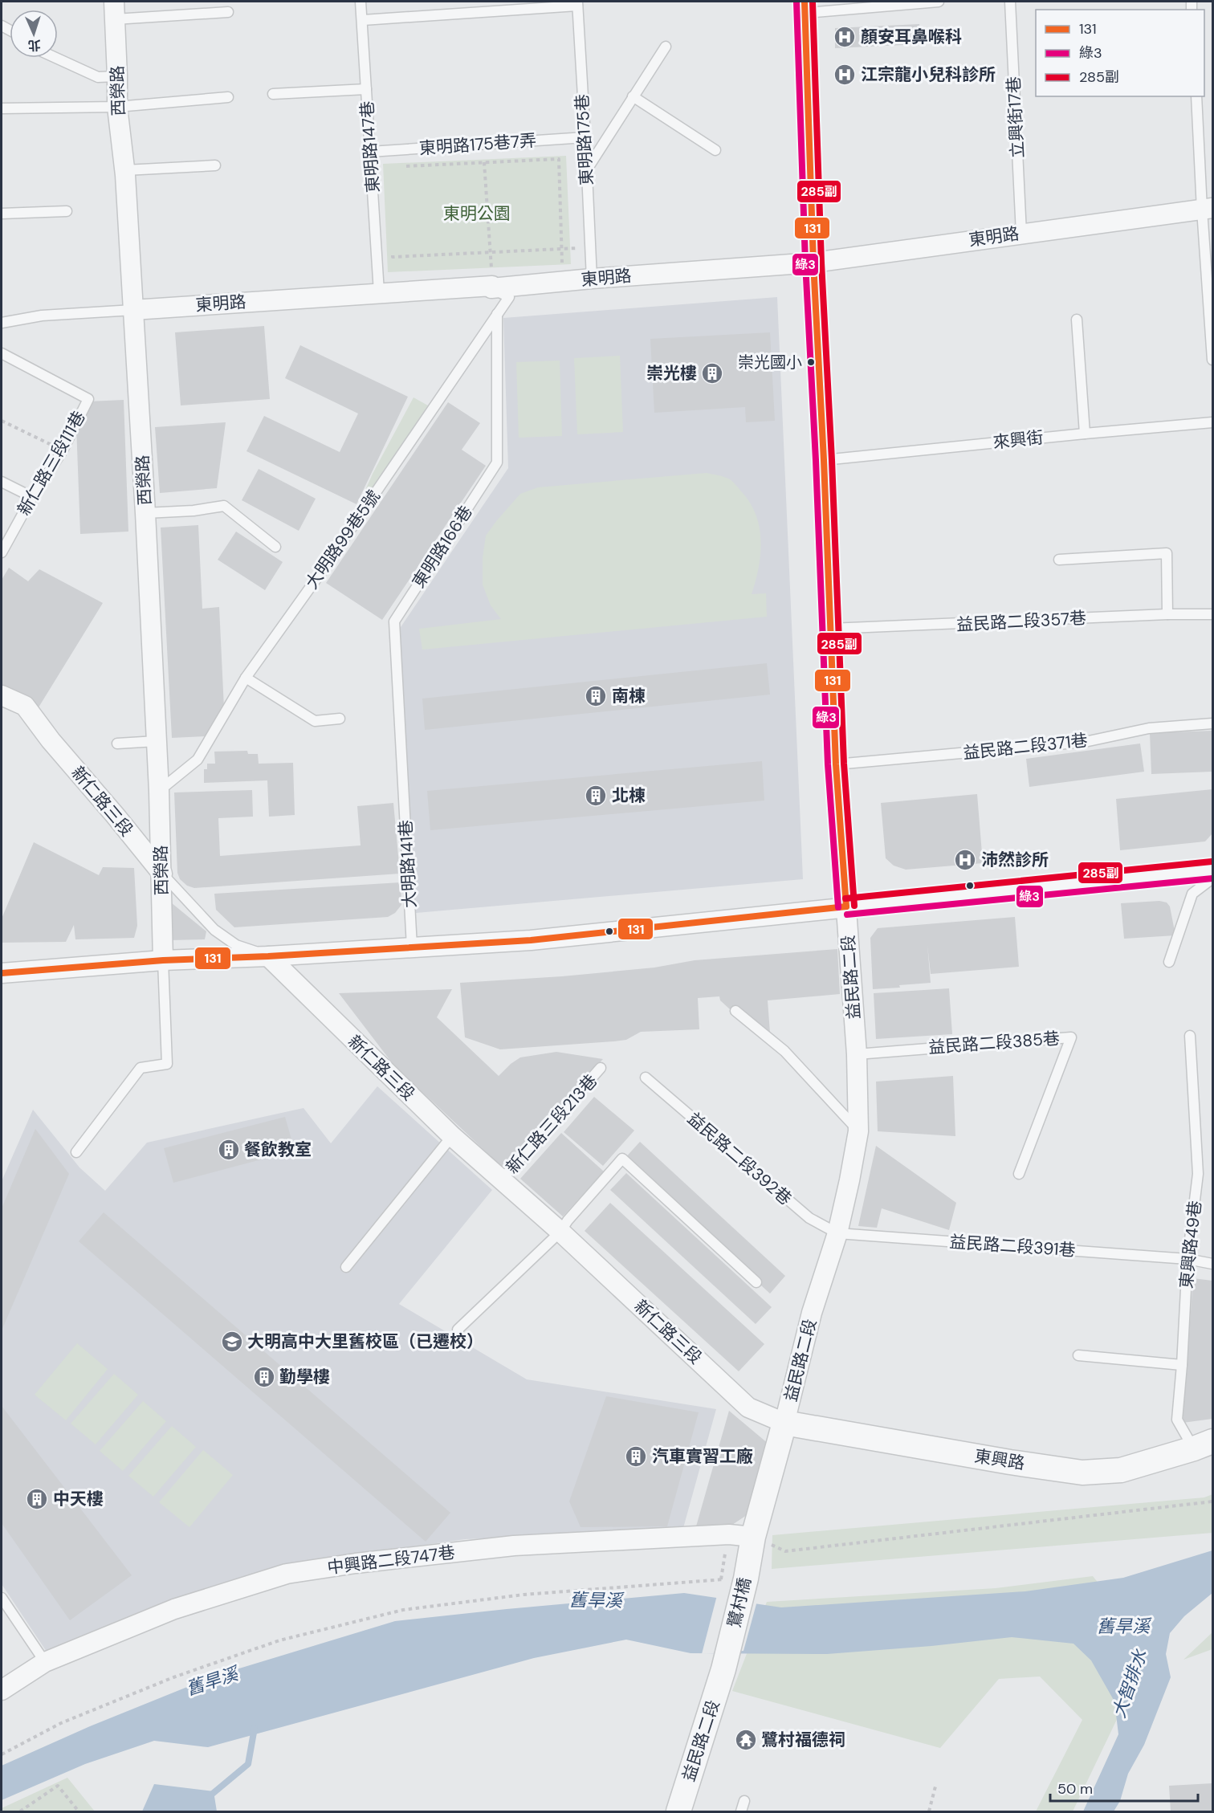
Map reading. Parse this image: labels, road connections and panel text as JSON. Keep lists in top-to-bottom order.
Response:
{
  "streets": {
    "street": [
      "西榮路",
      "東明路",
      "新仁路三段",
      "益民路二段",
      "東興路",
      "中興路二段747巷",
      "鷺村橋"
    ],
    "lane": [
      "立興街17巷",
      "東明路175巷",
      "東明路175巷7弄",
      "東明路147巷",
      "來興街",
      "新仁路三段111巷",
      "大明路99巷5號",
      "東明路166巷",
      "益民路二段357巷",
      "益民路二段371巷",
      "大明路141巷",
      "益民路二段385巷",
      "新仁路三段213巷",
      "益民路二段392巷",
      "東興路49巷",
      "益民路二段391巷"
    ]
  },
  "crossings": [
    ["西榮路", "東明路"],
    ["西榮路", "大明路99巷5號"],
    ["西榮路", "新仁路三段"],
    ["立興街17巷", "東明路"],
    ["東明路175巷", "東明路175巷7弄"],
    ["東明路175巷", "東明路"],
    ["東明路175巷7弄", "東明路147巷"],
    ["東明路147巷", "東明路"],
    ["東明路", "大明路99巷5號"],
    ["東明路", "益民路二段"],
    ["來興街", "益民路二段"],
    ["大明路99巷5號", "東明路166巷"],
    ["東明路166巷", "大明路141巷"],
    ["益民路二段357巷", "益民路二段"],
    ["益民路二段371巷", "益民路二段"],
    ["新仁路三段", "益民路二段"],
    ["新仁路三段", "新仁路三段213巷"],
    ["新仁路三段", "東興路"],
    ["益民路二段", "益民路二段385巷"],
    ["益民路二段", "益民路二段392巷"],
    ["益民路二段", "益民路二段391巷"],
    ["益民路二段", "東興路"],
    ["益民路二段", "中興路二段747巷"],
    ["益民路二段", "鷺村橋"],
    ["益民路二段392巷", "益民路二段391巷"],
    ["東興路49巷", "益民路二段391巷"],
    ["東興路49巷", "東興路"],
    ["中興路二段747巷", "鷺村橋"]
  ],
  "water": ["舊旱溪", "大智排水"],
  "parks": ["東明公園"],
  "places": {
    "hospital": ["顏安耳鼻喉科", "江宗龍小兒科診所", "沛然診所"],
    "other": ["崇光國小"],
    "building": [
      "崇光樓",
      "南棟",
      "北棟",
      "餐飲教室",
      "勤學樓",
      "汽車實習工廠",
      "中天樓"
    ],
    "school or university": ["大明高中大里舊校區（已遷校）"],
    "temple": ["鷺村福德祠"]
  },
  "lines": ["transit line 131", "transit line 綠3", "transit line 285副"],
  "legend": ["131", "綠3", "285副"],
  "scale_bar": "50 m",
  "north": "bottom"
}
